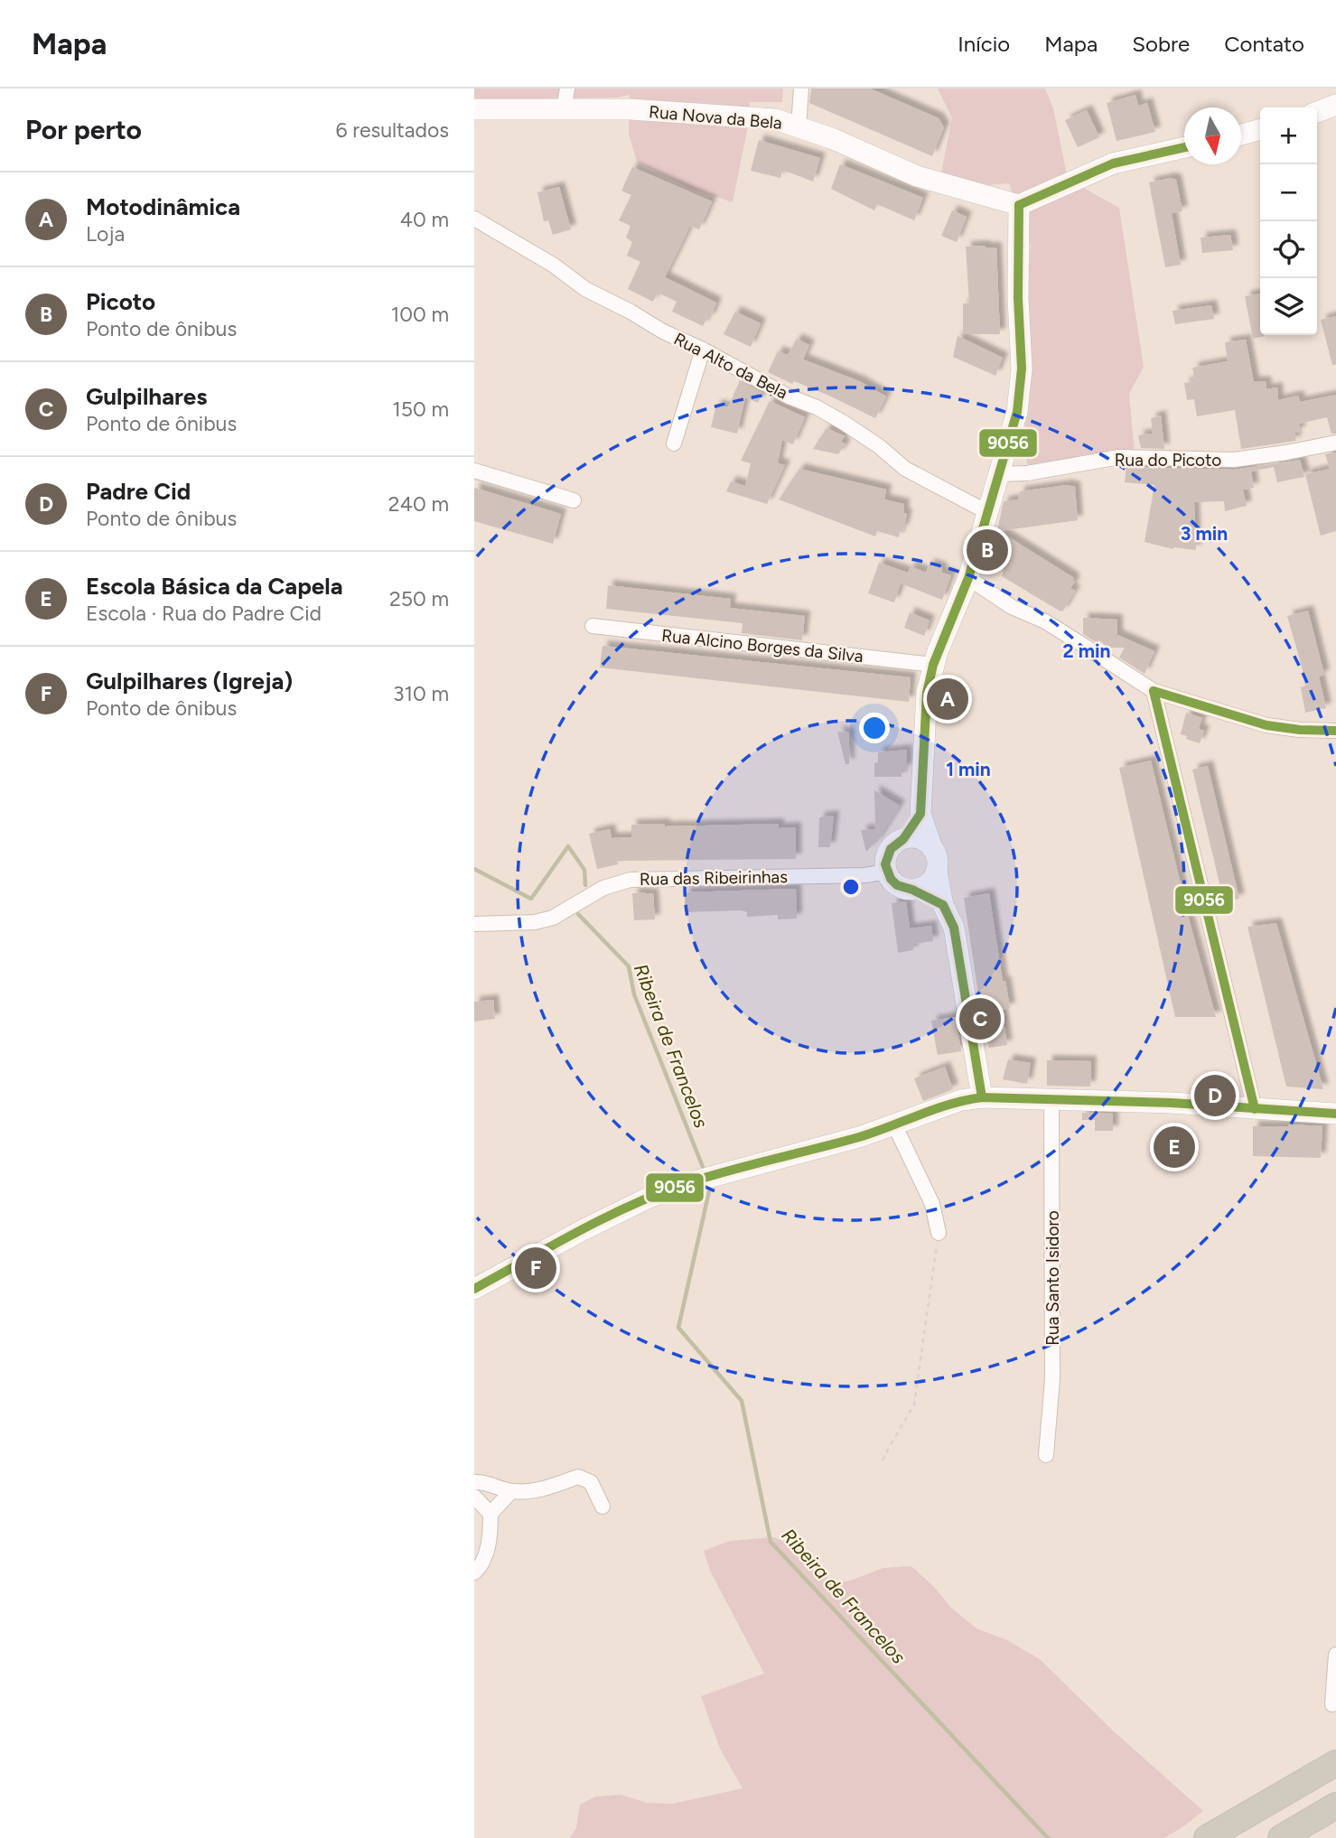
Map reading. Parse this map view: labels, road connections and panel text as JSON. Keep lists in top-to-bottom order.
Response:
{
  "streets": {
    "street": [
      "Rua Nova da Bela",
      "Rua Alto da Bela",
      "Rua do Picoto",
      "Rua Alcino Borges da Silva",
      "Rua das Ribeirinhas",
      "Rua Santo Isidoro"
    ]
  },
  "water": ["Ribeira de Francelos"],
  "lines": ["transit line 9056"],
  "north": "bottom",
  "page": {
    "header": "Mapa",
    "nav": [
      "Início",
      "Mapa",
      "Sobre",
      "Contato"
    ],
    "heading": ["Por perto", "6 resultados"],
    "map_buttons": ["+", "−"],
    "list": [
      {
        "mark": "A",
        "name": "Motodinâmica",
        "note": "Loja",
        "value": "40 m"
      },
      {
        "mark": "B",
        "name": "Picoto",
        "note": "Ponto de ônibus",
        "value": "100 m"
      },
      {
        "mark": "C",
        "name": "Gulpilhares",
        "note": "Ponto de ônibus",
        "value": "150 m"
      },
      {
        "mark": "D",
        "name": "Padre Cid",
        "note": "Ponto de ônibus",
        "value": "240 m"
      },
      {
        "mark": "E",
        "name": "Escola Básica da Capela",
        "note": "Escola · Rua do Padre Cid",
        "value": "250 m"
      },
      {
        "mark": "F",
        "name": "Gulpilhares (Igreja)",
        "note": "Ponto de ônibus",
        "value": "310 m"
      }
    ],
    "pins": [
      "B",
      "A",
      "C",
      "D",
      "E",
      "F"
    ]
  },
  "rings": ["3 min", "2 min", "1 min"]
}
